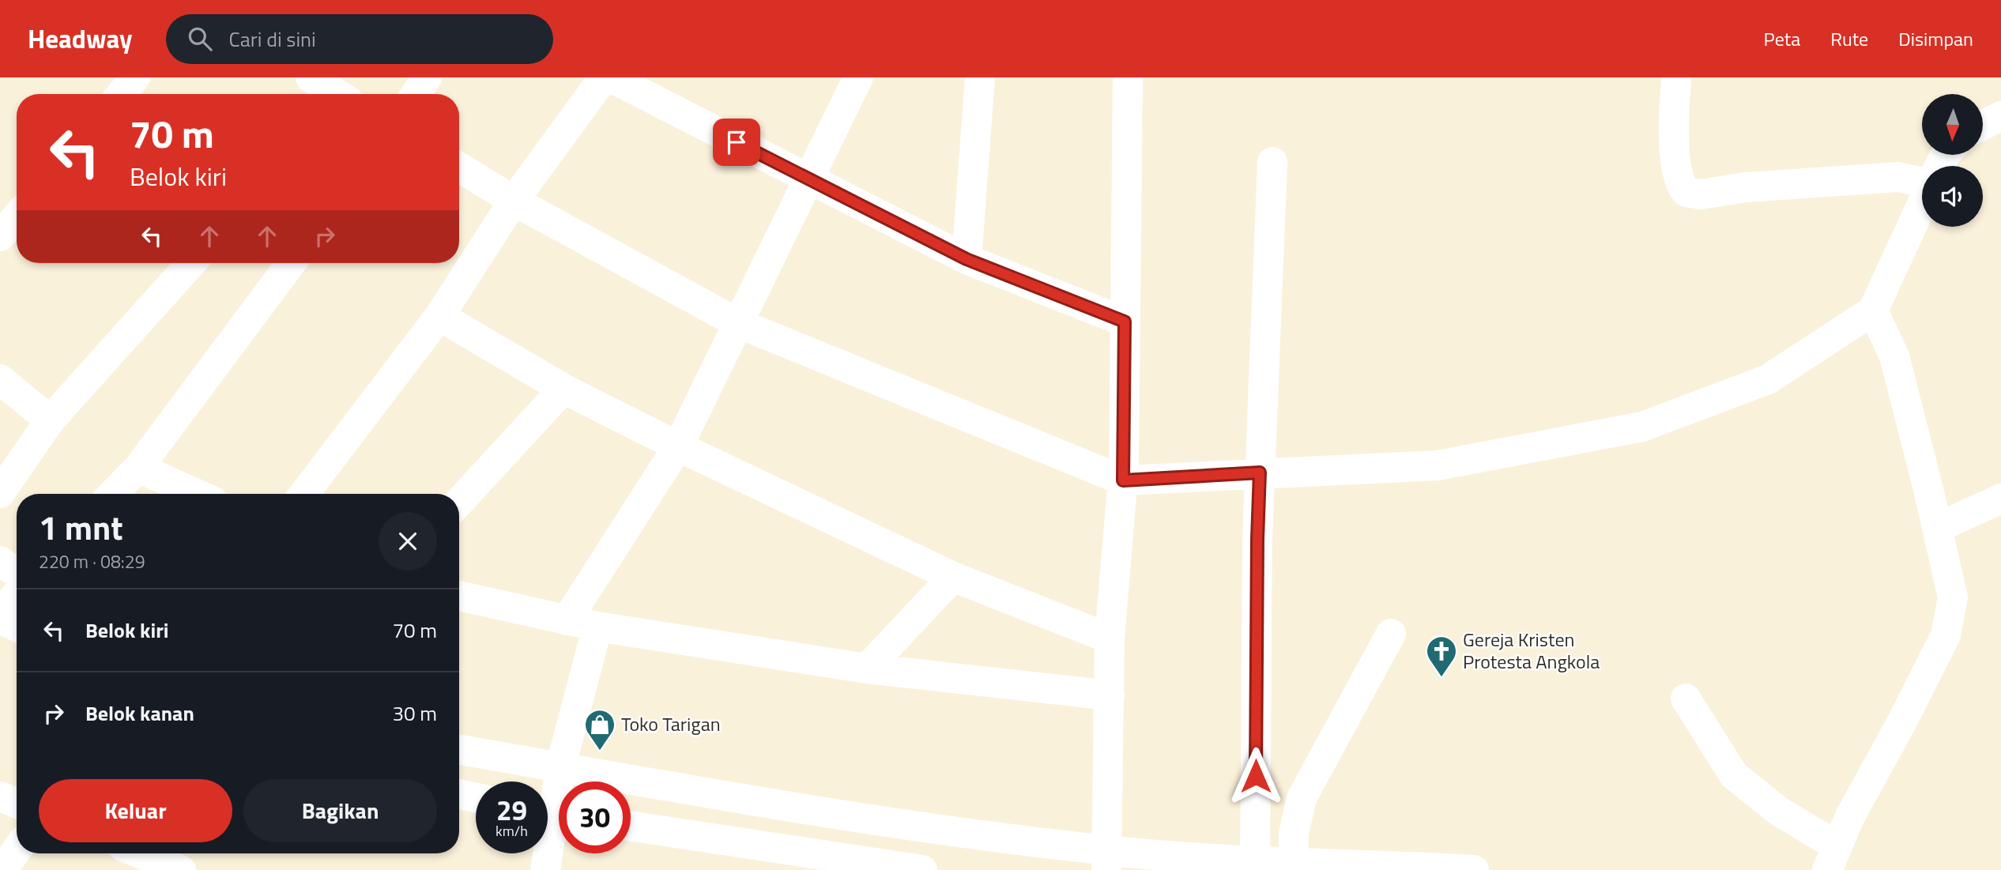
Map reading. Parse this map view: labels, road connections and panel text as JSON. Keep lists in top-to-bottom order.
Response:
{
  "places": {
    "church": ["Gereja Kristen Protesta Angkola"],
    "shop": ["Toko Tarigan"]
  },
  "north": "bottom",
  "page": {
    "header": "Headway",
    "search": "Cari di sini",
    "nav": ["Peta", "Rute", "Disimpan"],
    "turn": ["70 m", "Belok kiri"],
    "heading": ["1 mnt", "220 m · 08:29"],
    "list": [
      {
        "name": "Belok kiri",
        "value": "70 m"
      },
      {
        "name": "Belok kanan",
        "value": "30 m"
      }
    ],
    "buttons": ["Keluar", "Bagikan"],
    "speed": "29 km/h",
    "limit": "30"
  }
}
